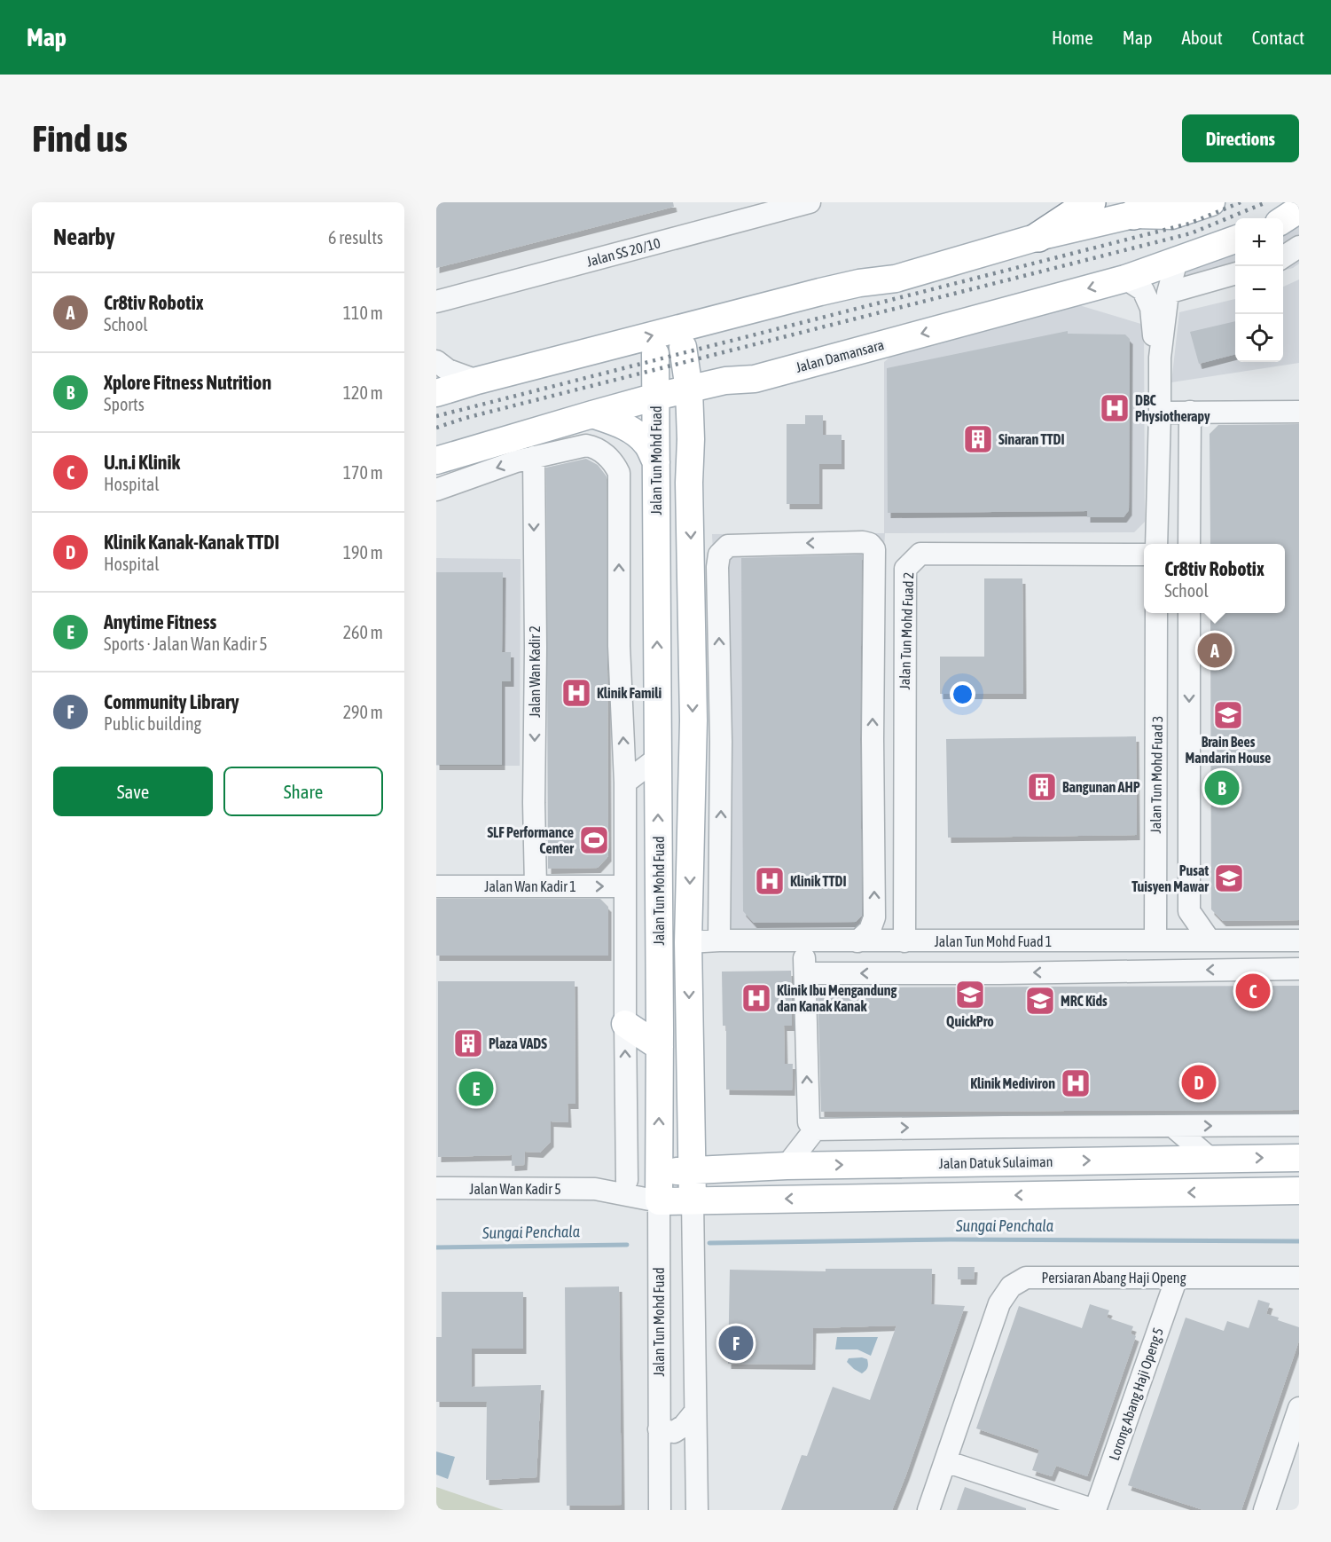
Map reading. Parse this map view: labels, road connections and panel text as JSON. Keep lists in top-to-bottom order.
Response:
{
  "streets": {
    "main road": ["Jalan Damansara", "Jalan Tun Mohd Fuad", "Jalan Datuk Sulaiman"],
    "street": [
      "Jalan SS 20/10",
      "Jalan Tun Mohd Fuad 2",
      "Jalan Wan Kadir 2",
      "Jalan Tun Mohd Fuad 3",
      "Jalan Wan Kadir 1",
      "Jalan Tun Mohd Fuad 1",
      "Jalan Wan Kadir 5",
      "Persiaran Abang Haji Openg",
      "Lorong Abang Haji Openg 5"
    ]
  },
  "crossings": [
    ["Jalan Damansara", "Jalan Tun Mohd Fuad"],
    ["Jalan Tun Mohd Fuad", "Jalan Tun Mohd Fuad 1"],
    ["Jalan Tun Mohd Fuad", "Jalan Datuk Sulaiman"],
    ["Jalan Tun Mohd Fuad", "Jalan Wan Kadir 5"],
    ["Jalan Tun Mohd Fuad 2", "Jalan Tun Mohd Fuad 1"],
    ["Jalan Wan Kadir 2", "Jalan Wan Kadir 1"],
    ["Jalan Tun Mohd Fuad 3", "Jalan Tun Mohd Fuad 1"],
    ["Jalan Datuk Sulaiman", "Jalan Wan Kadir 5"],
    ["Persiaran Abang Haji Openg", "Lorong Abang Haji Openg 5"]
  ],
  "one_way": ["Jalan Wan Kadir 1"],
  "water": ["Sungai Penchala"],
  "places": {
    "hospital": [
      "DBC Physiotherapy",
      "Klinik Famili",
      "Klinik TTDI",
      "Klinik Ibu Mengandung dan Kanak Kanak",
      "Klinik Mediviron"
    ],
    "building": ["Sinaran TTDI", "Bangunan AHP", "Plaza VADS"],
    "school or university": [
      "Brain Bees Mandarin House",
      "Pusat Tuisyen Mawar",
      "QuickPro",
      "MRC Kids"
    ],
    "sports": ["SLF Performance Center"]
  },
  "page": {
    "header": "Map",
    "nav": [
      "Home",
      "Map",
      "About",
      "Contact"
    ],
    "buttons": [
      "Directions",
      ["Save", "Share"]
    ],
    "title": "Find us",
    "heading": ["Nearby", "6 results"],
    "map_buttons": ["+", "−"],
    "list": [
      {
        "mark": "A",
        "name": "Cr8tiv Robotix",
        "note": "School",
        "value": "110 m"
      },
      {
        "mark": "B",
        "name": "Xplore Fitness Nutrition",
        "note": "Sports",
        "value": "120 m"
      },
      {
        "mark": "C",
        "name": "U.n.i Klinik",
        "note": "Hospital",
        "value": "170 m"
      },
      {
        "mark": "D",
        "name": "Klinik Kanak-Kanak TTDI",
        "note": "Hospital",
        "value": "190 m"
      },
      {
        "mark": "E",
        "name": "Anytime Fitness",
        "note": "Sports · Jalan Wan Kadir 5",
        "value": "260 m"
      },
      {
        "mark": "F",
        "name": "Community Library",
        "note": "Public building",
        "value": "290 m"
      }
    ],
    "popup": ["Cr8tiv Robotix", "School"],
    "pins": [
      "A",
      "B",
      "C",
      "D",
      "E",
      "F"
    ]
  }
}
